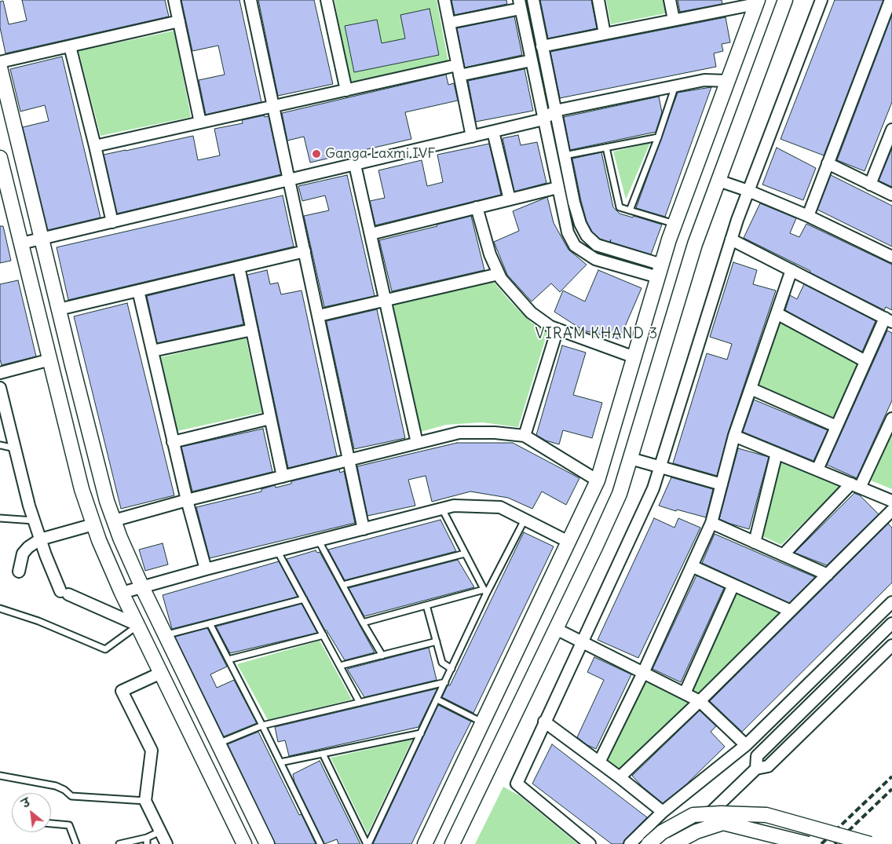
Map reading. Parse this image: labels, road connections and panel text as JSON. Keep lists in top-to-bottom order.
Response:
{
  "districts": ["VIRAM KHAND 3"],
  "places": ["Ganga Laxmi IVF"],
  "north": "top left"
}
